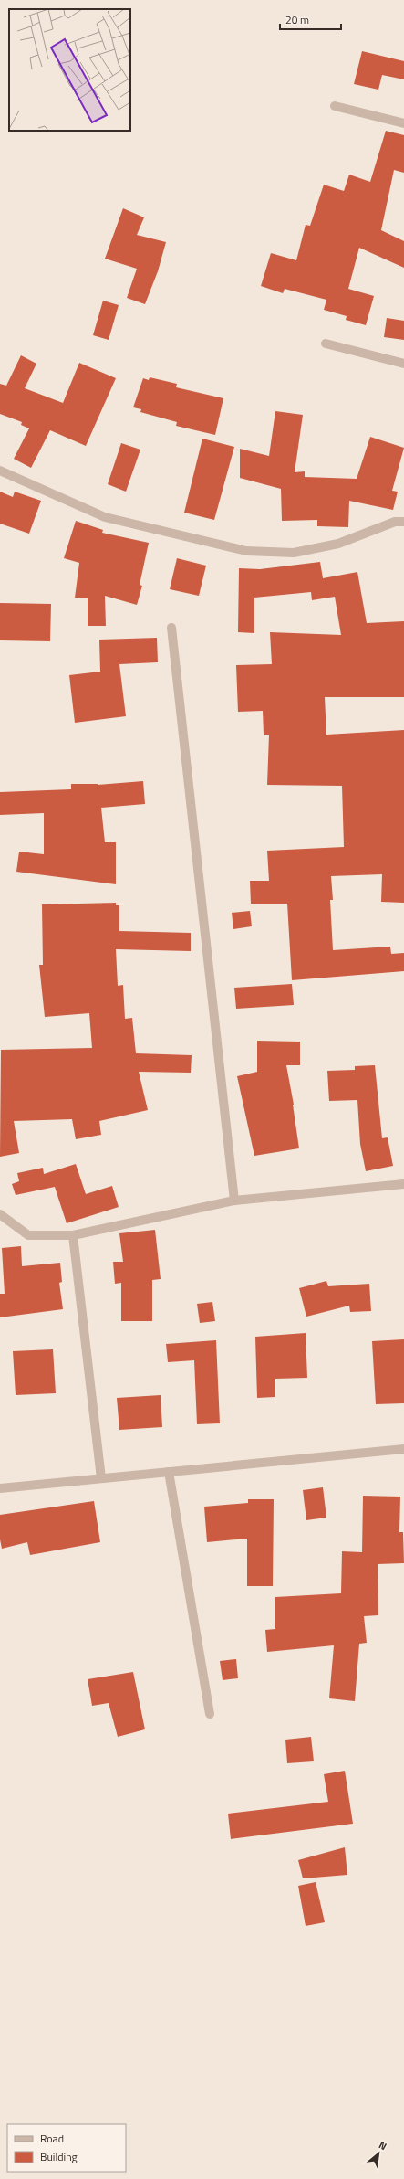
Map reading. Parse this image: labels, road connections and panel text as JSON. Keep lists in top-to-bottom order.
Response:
{
  "legend": ["Road", "Building"],
  "scale_bar": "20 m",
  "north": "top right"
}
